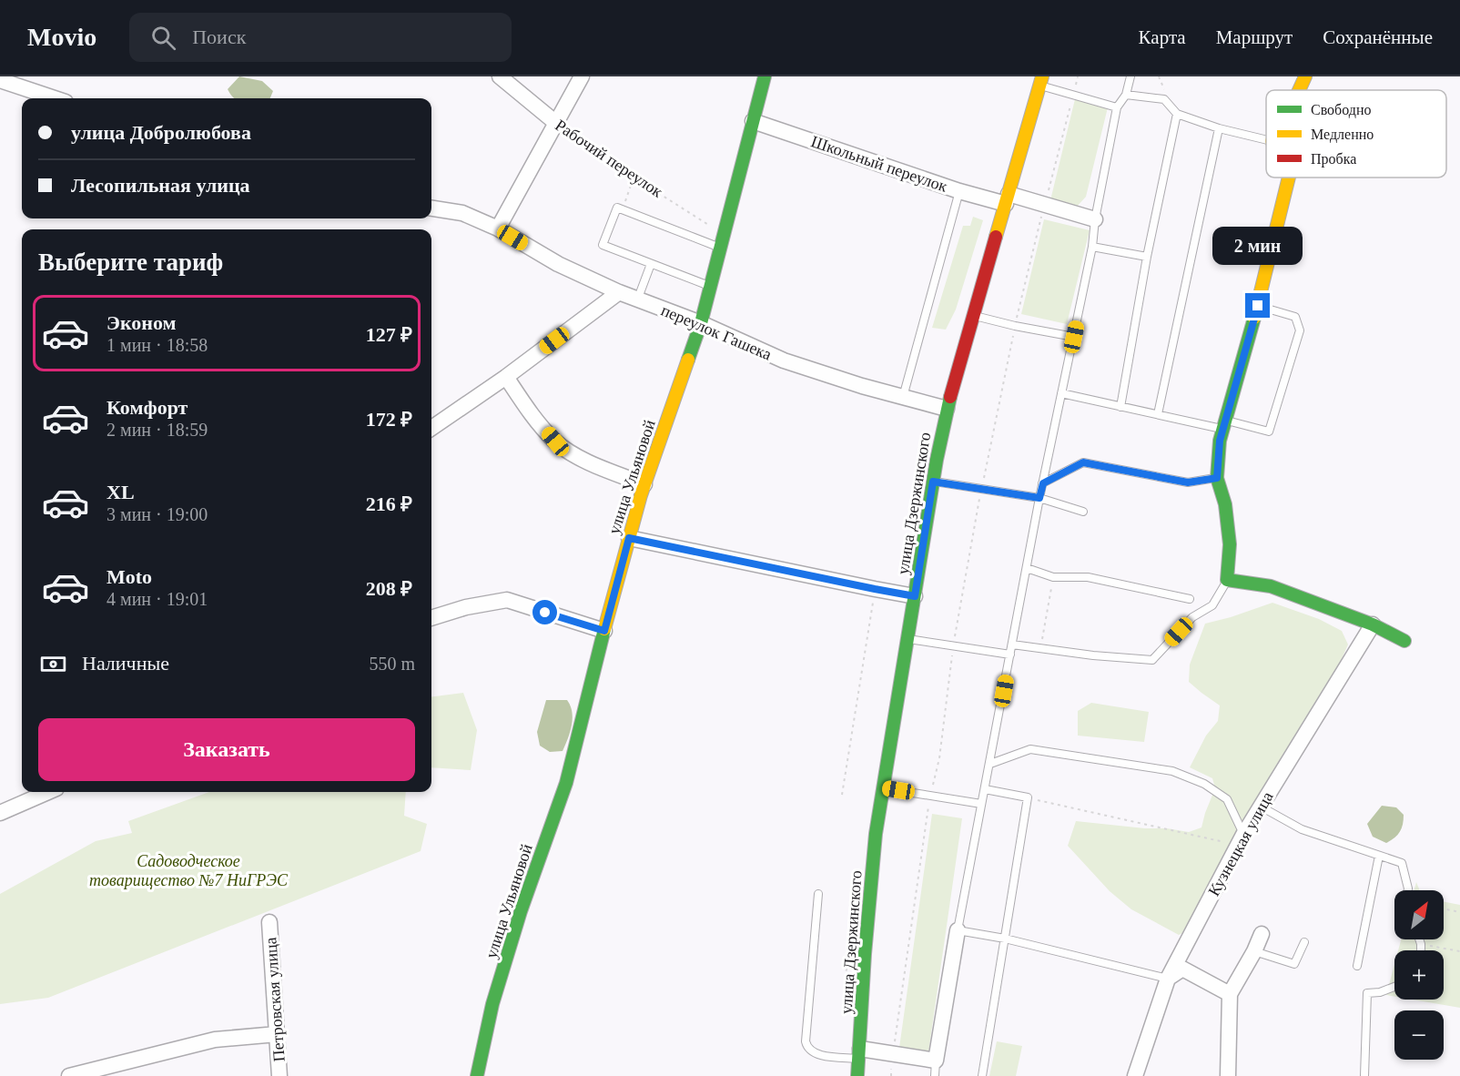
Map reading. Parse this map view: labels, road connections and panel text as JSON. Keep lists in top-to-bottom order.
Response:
{
  "streets": {
    "street": [
      "Рабочий переулок",
      "Школьный переулок",
      "переулок Гашека",
      "улица Ульяновой",
      "улица Дзержинского",
      "Кузнецкая улица",
      "Петровская улица"
    ]
  },
  "crossings": [
    ["Рабочий переулок", "улица Ульяновой"],
    ["Школьный переулок", "улица Ульяновой"],
    ["Школьный переулок", "улица Дзержинского"],
    ["переулок Гашека", "улица Ульяновой"],
    ["переулок Гашека", "улица Дзержинского"]
  ],
  "parks": ["Садоводческое товарищество №7 НиГРЭС"],
  "legend": ["Свободно", "Медленно", "Пробка"],
  "north": "top right",
  "page": {
    "header": "Movio",
    "search": "Поиск",
    "nav": ["Карта", "Маршрут", "Сохранённые"],
    "banner": ["улица Добролюбова", "Лесопильная улица"],
    "bubble": "2 мин",
    "heading": "Выберите тариф",
    "list": [
      {
        "name": "Эконом",
        "note": "1 мин · 18:58",
        "value": "127 ₽"
      },
      {
        "name": "Комфорт",
        "note": "2 мин · 18:59",
        "value": "172 ₽"
      },
      {
        "name": "XL",
        "note": "3 мин · 19:00",
        "value": "216 ₽"
      },
      {
        "name": "Moto",
        "note": "4 мин · 19:01",
        "value": "208 ₽"
      }
    ],
    "pay": ["Наличные", "550 m"],
    "buttons": "Заказать",
    "map_buttons": ["+", "−"]
  }
}
